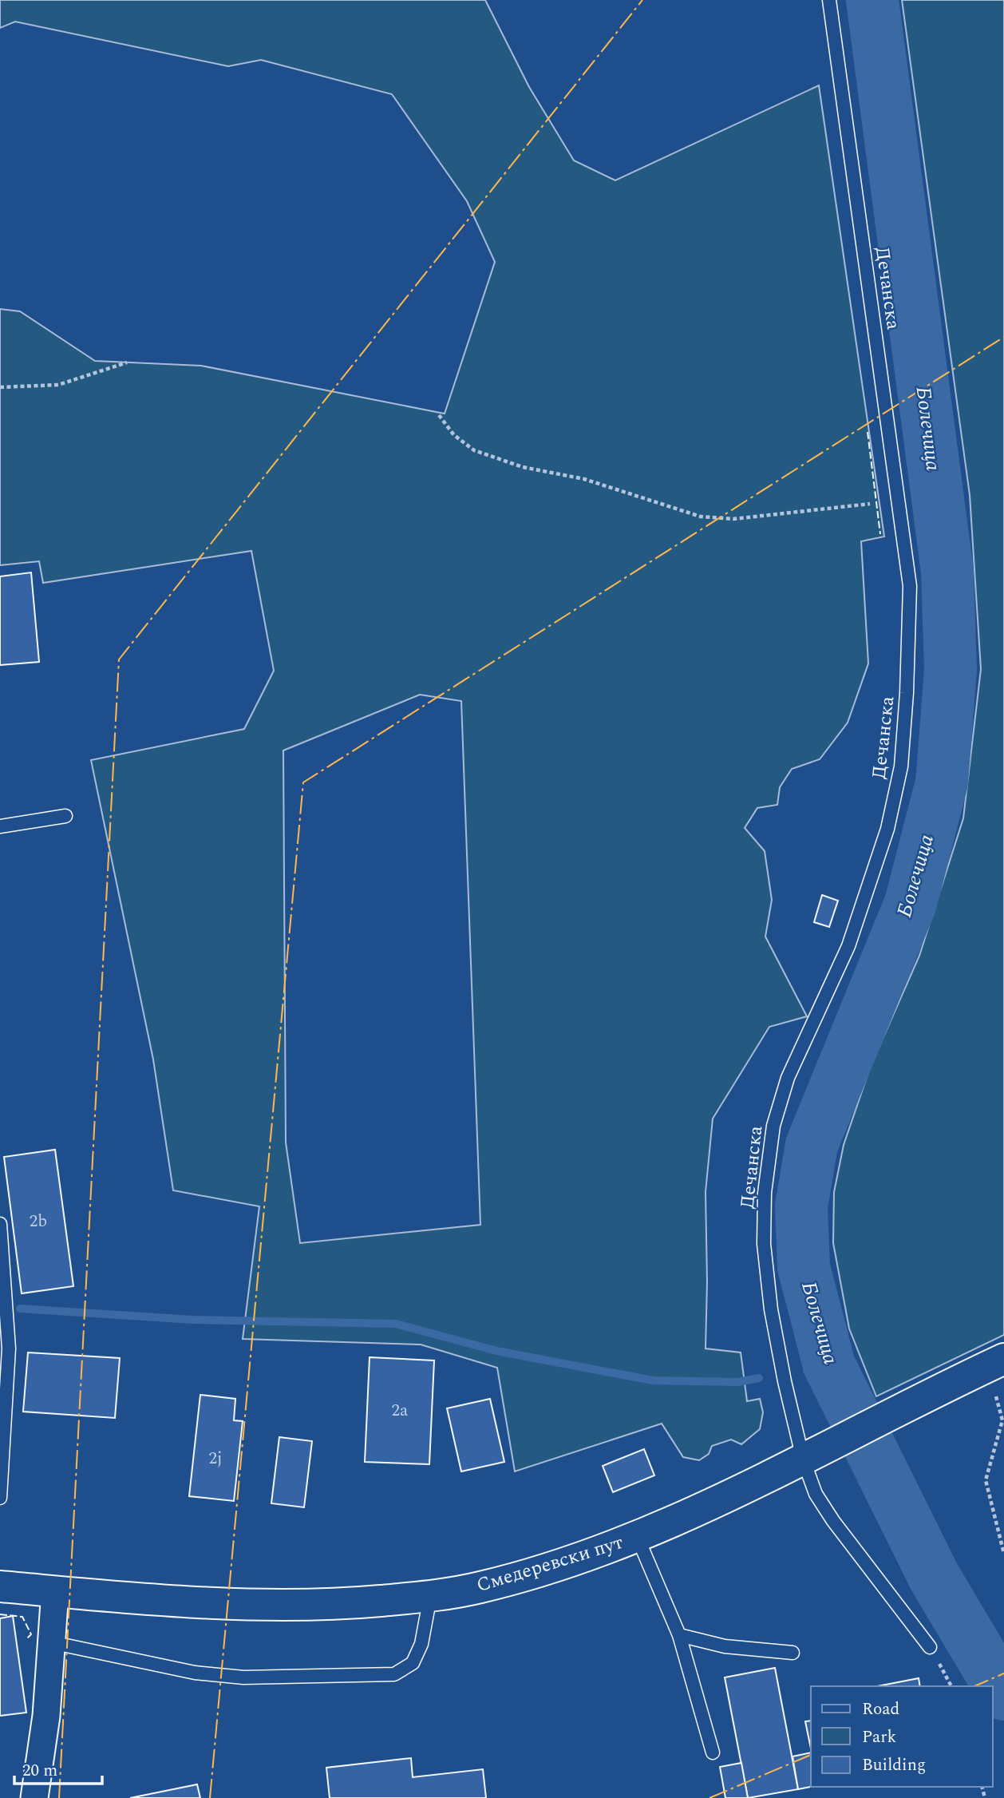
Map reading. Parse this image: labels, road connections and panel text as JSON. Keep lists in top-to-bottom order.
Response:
{
  "streets": {
    "main road": ["Смедеревски пут"],
    "lane": ["Дечанска"]
  },
  "crossings": [
    ["Дечанска", "Смедеревски пут"]
  ],
  "water": ["Болечица"],
  "house_numbers": ["2b", "2a", "2j"],
  "legend": ["Road", "Park", "Building"],
  "scale_bar": "20 m"
}
